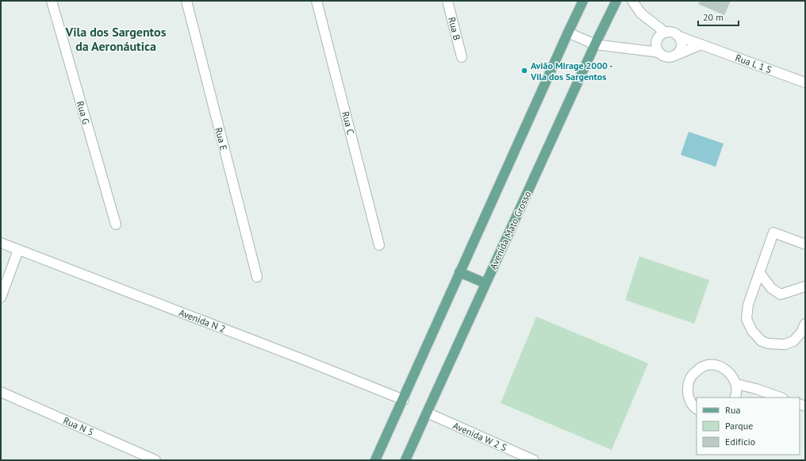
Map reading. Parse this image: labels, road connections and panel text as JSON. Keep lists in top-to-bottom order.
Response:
{
  "streets": {
    "main road": ["Avenida Mato Grosso"],
    "street": [
      "Rua B",
      "Rua L 1 S",
      "Rua G",
      "Rua C",
      "Rua E",
      "Avenida N 2",
      "Rua N 5",
      "Avenida W 2 S"
    ]
  },
  "crossings": [
    ["Avenida Mato Grosso", "Avenida W 2 S"]
  ],
  "districts": ["Vila dos Sargentos da Aeronáutica"],
  "places": ["Avião Mirage 2000 - Vila dos Sargentos"],
  "legend": ["Rua", "Parque", "Edifício"],
  "scale_bar": "20 m"
}
